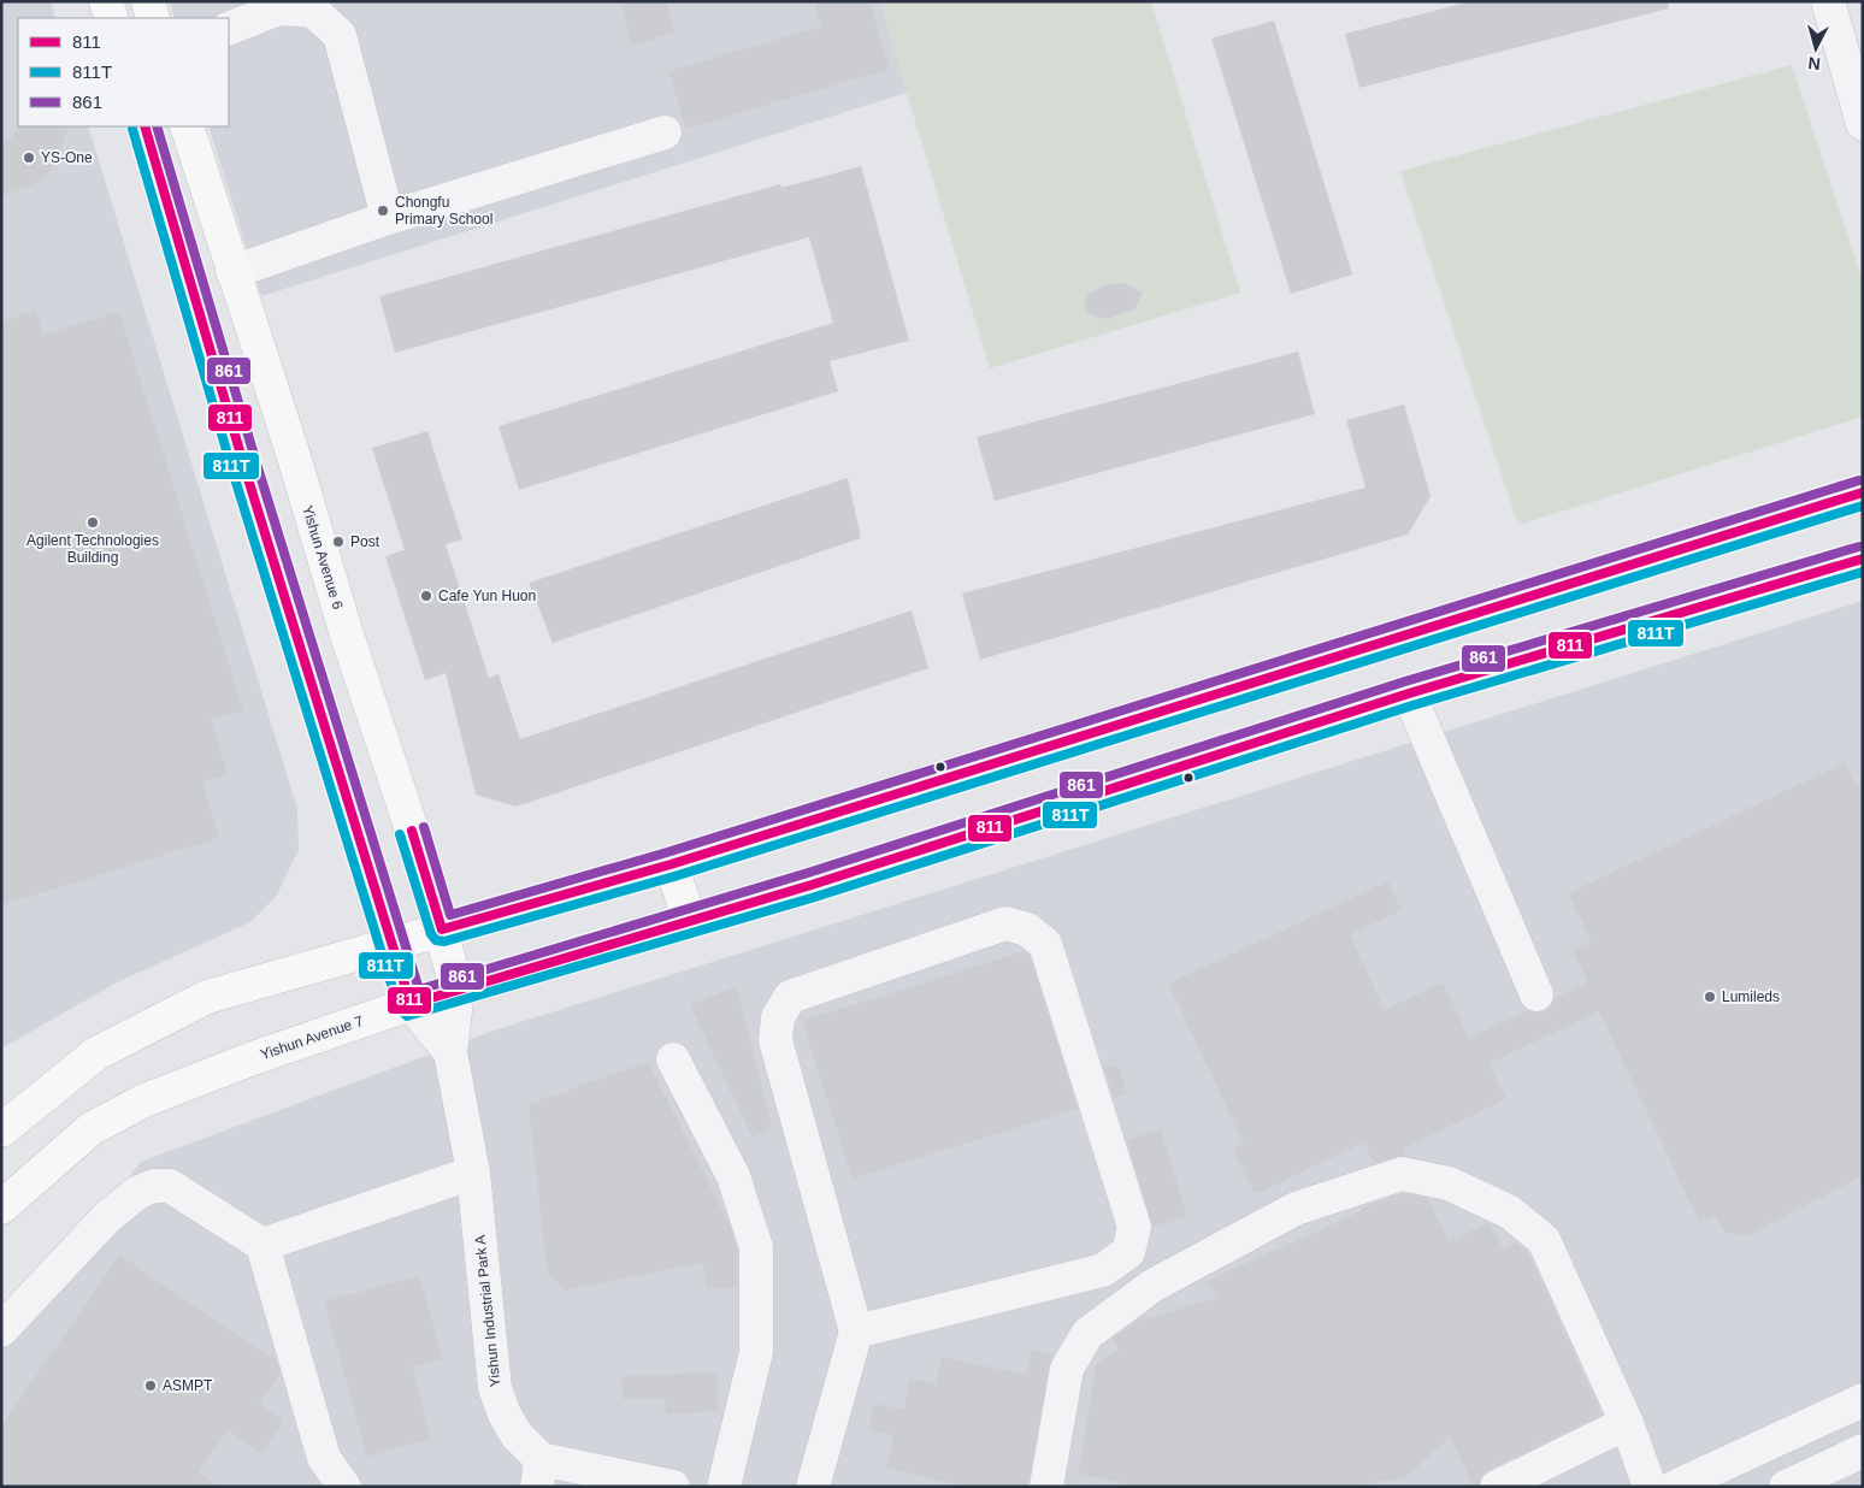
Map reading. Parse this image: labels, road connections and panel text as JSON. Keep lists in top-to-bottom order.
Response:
{
  "streets": {
    "main road": ["Yishun Avenue 6", "Yishun Avenue 7"],
    "street": ["Yishun Industrial Park A"]
  },
  "crossings": [
    ["Yishun Avenue 6", "Yishun Avenue 7"],
    ["Yishun Avenue 6", "Yishun Industrial Park A"],
    ["Yishun Avenue 7", "Yishun Industrial Park A"]
  ],
  "places": [
    "YS-One",
    "Chongfu Primary School",
    "Agilent Technologies Building",
    "Post",
    "Cafe Yun Huon",
    "Lumileds",
    "ASMPT"
  ],
  "lines": ["transit line 811", "transit line 861", "transit line 811T"],
  "legend": ["811", "811T", "861"],
  "north": "bottom"
}
